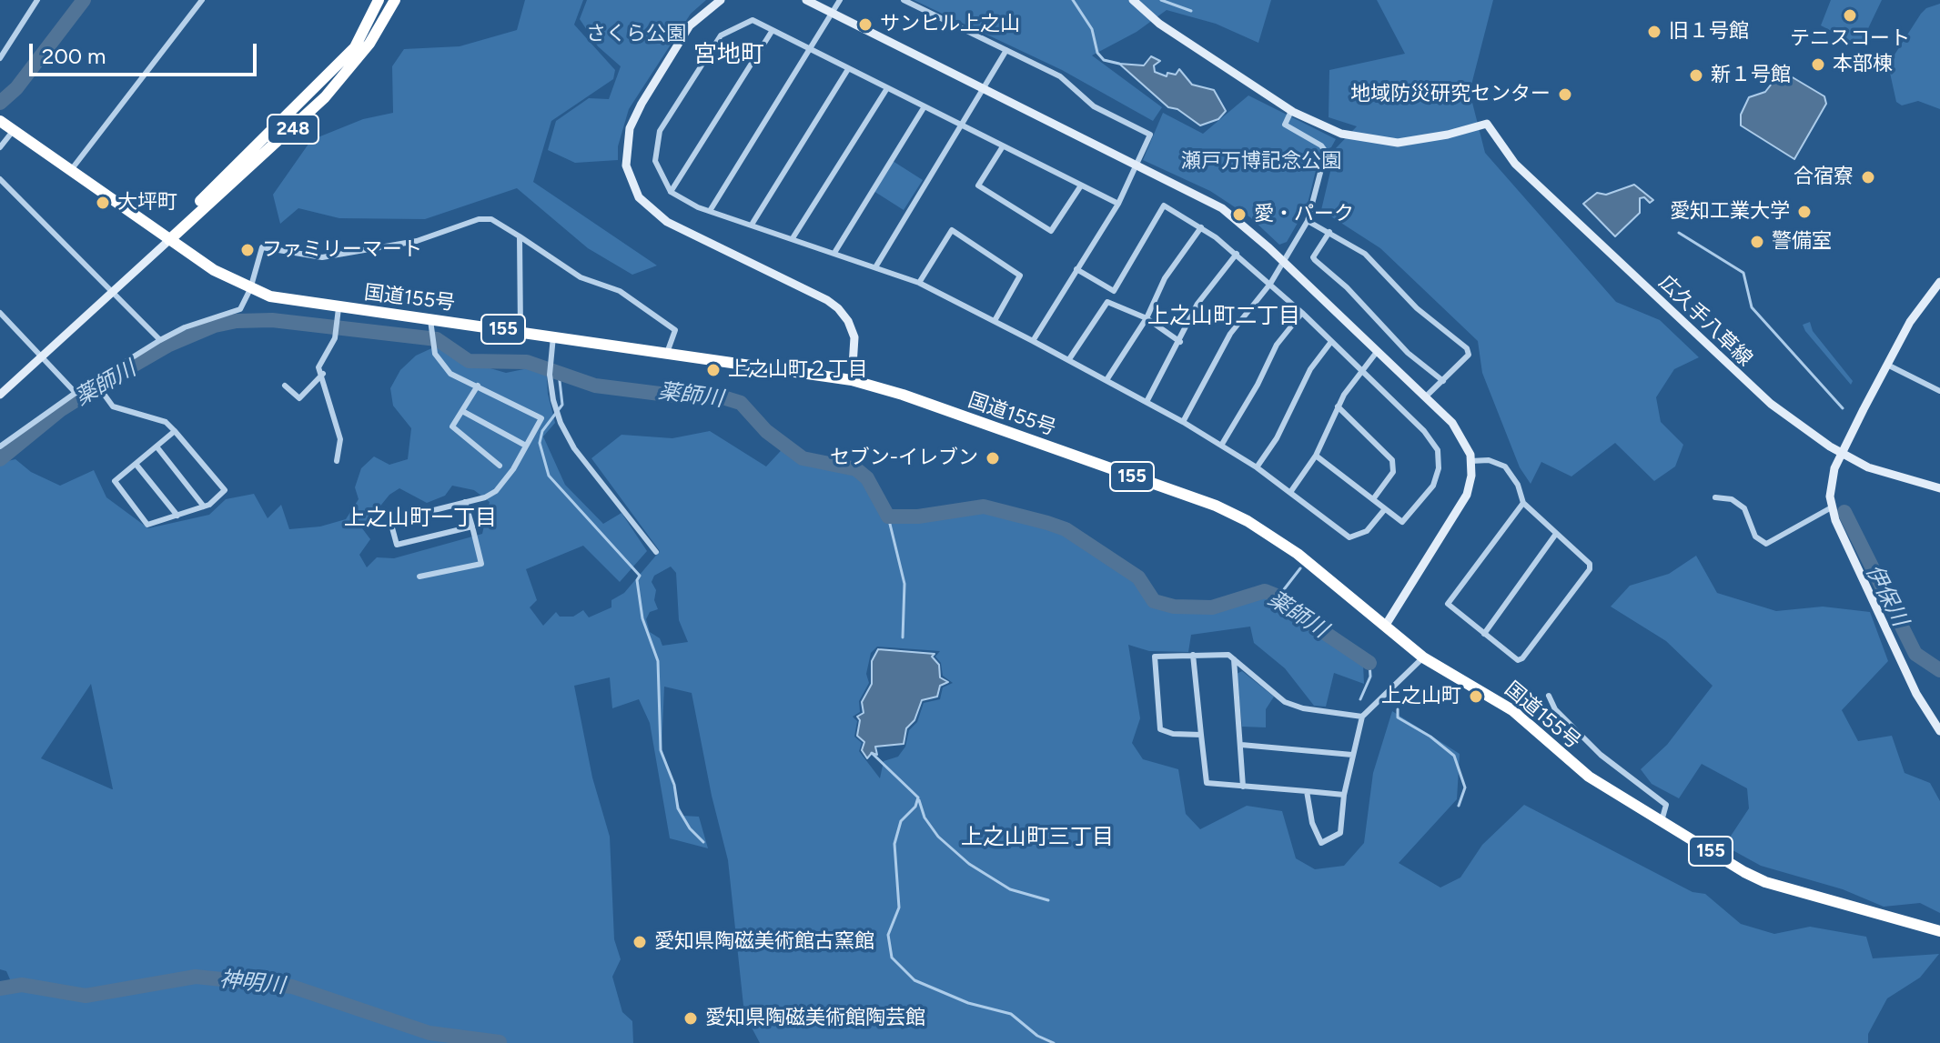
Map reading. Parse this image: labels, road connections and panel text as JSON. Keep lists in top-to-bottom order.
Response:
{
  "streets": {
    "highway": ["248", "国道155号", "155"],
    "street": ["広久手八草線"]
  },
  "crossings": [
    ["248", "国道155号"]
  ],
  "districts": [
    "宮地町",
    "上之山町二丁目",
    "上之山町一丁目",
    "上之山町三丁目"
  ],
  "water": ["薬師川", "伊保川", "神明川"],
  "parks": ["さくら公園", "瀬戸万博記念公園"],
  "places": [
    "テニスコート",
    "サンヒル上之山",
    "旧１号館",
    "本部棟",
    "新１号館",
    "地域防災研究センター",
    "合宿寮",
    "大坪町",
    "愛知工業大学",
    "愛・パーク",
    "警備室",
    "ファミリーマート",
    "上之山町２丁目",
    "セブン-イレブン",
    "上之山町",
    "愛知県陶磁美術館古窯館",
    "愛知県陶磁美術館陶芸館"
  ],
  "scale_bar": "200 m"
}
